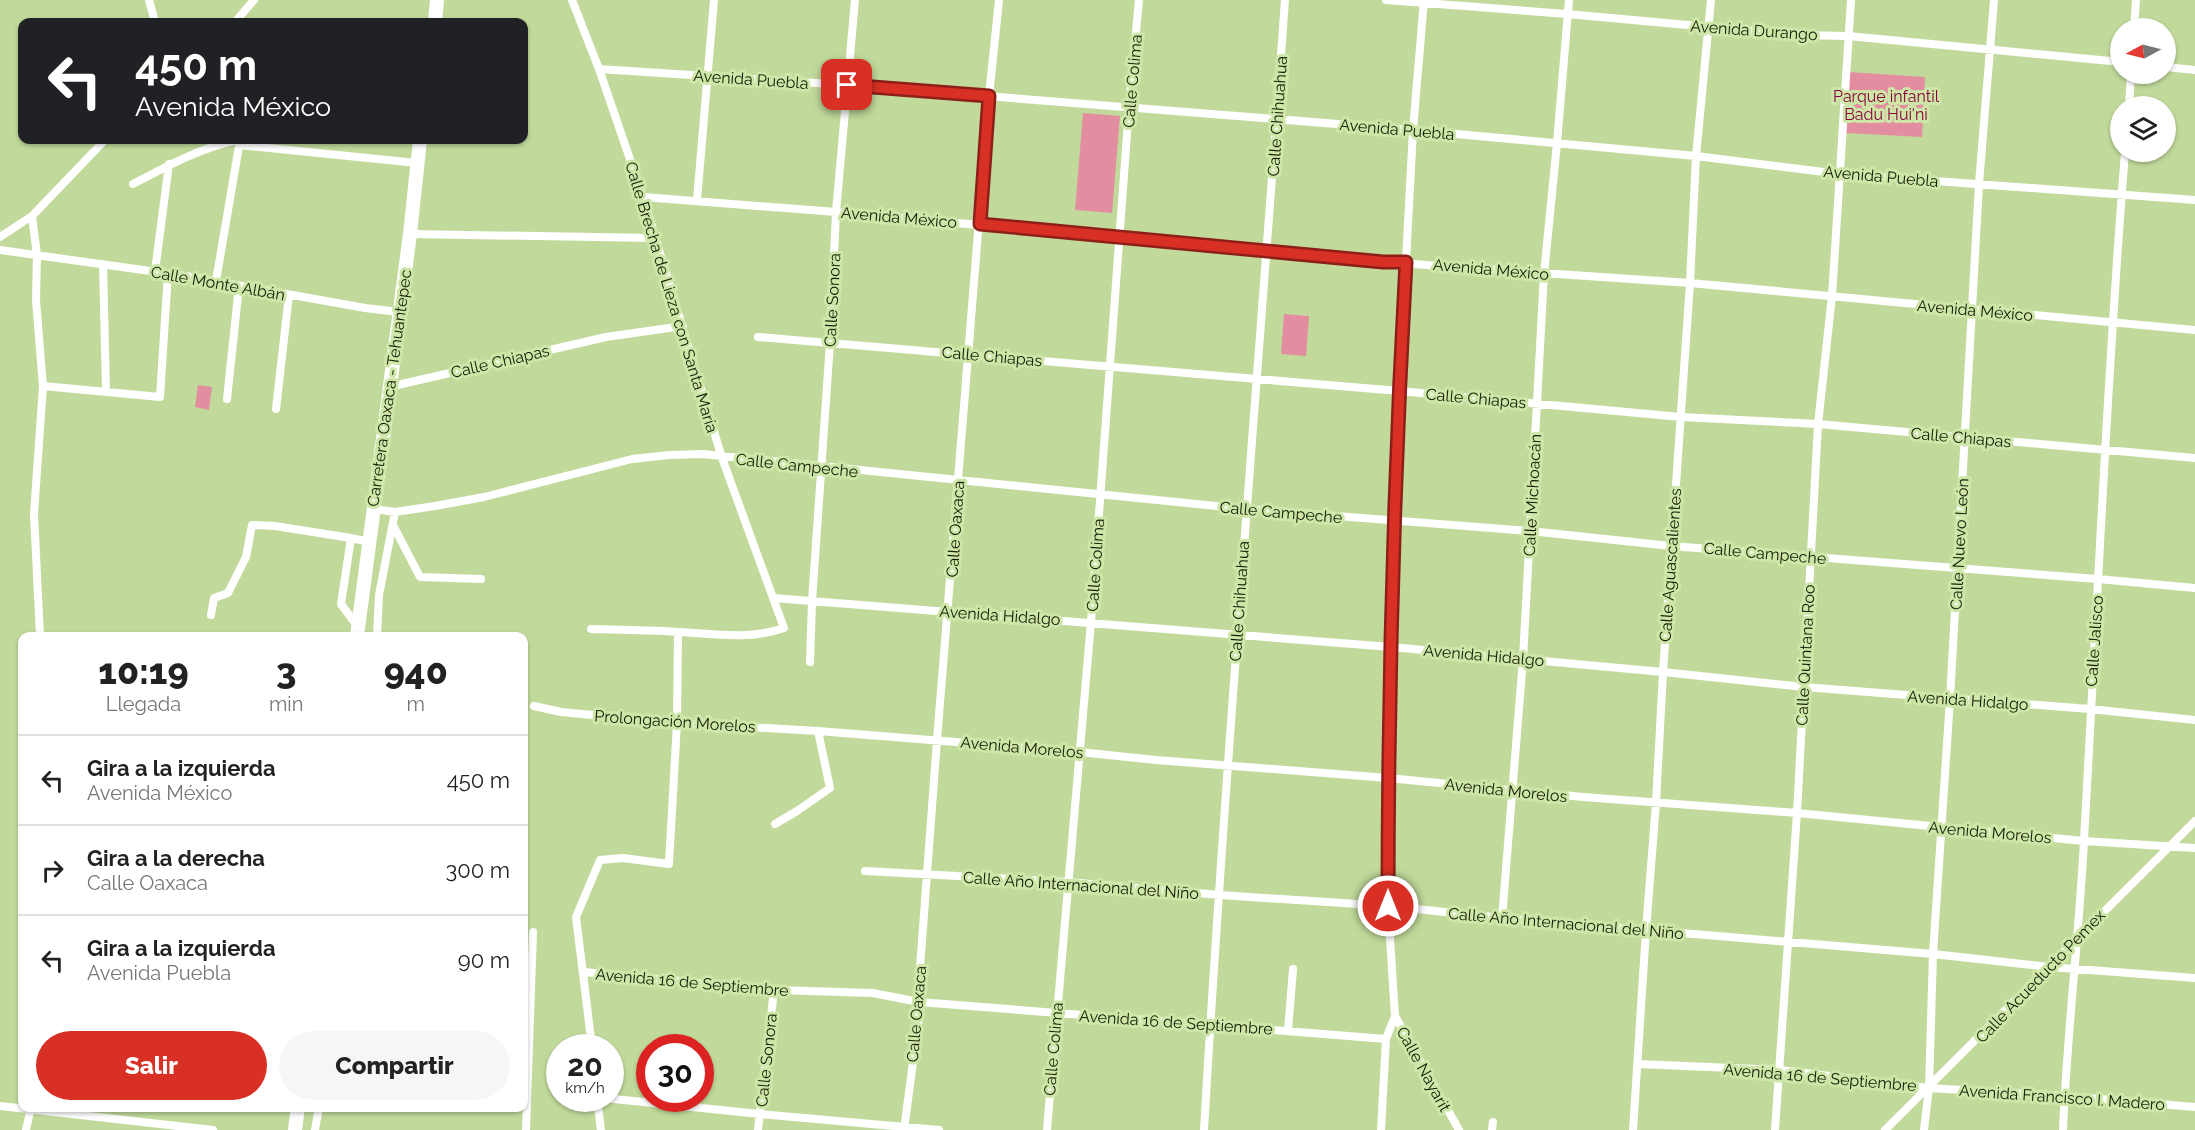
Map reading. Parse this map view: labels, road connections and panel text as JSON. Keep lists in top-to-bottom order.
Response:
{
  "streets": {
    "main road": ["Carretera Oaxaca - Tehuantepec"],
    "street": [
      "Avenida Durango",
      "Avenida Puebla",
      "Calle Colima",
      "Calle Chihuahua",
      "Avenida México",
      "Calle Monte Albán",
      "Calle Brecha de Lieza con Santa María",
      "Calle Sonora",
      "Calle Chiapas",
      "Calle Campeche",
      "Calle Michoacán",
      "Calle Oaxaca",
      "Calle Nuevo León",
      "Calle Aguascalientes",
      "Avenida Hidalgo",
      "Calle Jalisco",
      "Calle Quintana Roo",
      "Prolongación Morelos",
      "Avenida Morelos",
      "Calle Año Internacional del Niño",
      "Calle Acueducto Pemex",
      "Avenida 16 de Septiembre",
      "Calle Nayarit",
      "Avenida Francisco I. Madero"
    ]
  },
  "crossings": [
    ["Avenida Durango", "Calle Michoacán"],
    ["Avenida Durango", "Calle Nuevo León"],
    ["Avenida Durango", "Calle Aguascalientes"],
    ["Avenida Durango", "Calle Quintana Roo"],
    ["Avenida Durango", "Calle Nayarit"],
    ["Avenida Puebla", "Calle Colima"],
    ["Avenida Puebla", "Calle Chihuahua"],
    ["Avenida Puebla", "Calle Brecha de Lieza con Santa María"],
    ["Avenida Puebla", "Calle Sonora"],
    ["Avenida Puebla", "Calle Michoacán"],
    ["Avenida Puebla", "Calle Oaxaca"],
    ["Avenida Puebla", "Calle Nuevo León"],
    ["Avenida Puebla", "Calle Aguascalientes"],
    ["Avenida Puebla", "Calle Jalisco"],
    ["Avenida Puebla", "Calle Quintana Roo"],
    ["Avenida Puebla", "Calle Nayarit"],
    ["Calle Colima", "Avenida México"],
    ["Calle Colima", "Calle Chiapas"],
    ["Calle Colima", "Calle Campeche"],
    ["Calle Colima", "Avenida Hidalgo"],
    ["Calle Colima", "Avenida Morelos"],
    ["Calle Colima", "Calle Año Internacional del Niño"],
    ["Calle Colima", "Avenida 16 de Septiembre"],
    ["Calle Chihuahua", "Avenida México"],
    ["Calle Chihuahua", "Calle Chiapas"],
    ["Calle Chihuahua", "Calle Campeche"],
    ["Calle Chihuahua", "Avenida Hidalgo"],
    ["Calle Chihuahua", "Avenida Morelos"],
    ["Calle Chihuahua", "Calle Año Internacional del Niño"],
    ["Calle Chihuahua", "Avenida 16 de Septiembre"],
    ["Avenida México", "Calle Brecha de Lieza con Santa María"],
    ["Avenida México", "Calle Sonora"],
    ["Avenida México", "Calle Michoacán"],
    ["Avenida México", "Calle Oaxaca"],
    ["Avenida México", "Calle Nuevo León"],
    ["Avenida México", "Calle Aguascalientes"],
    ["Avenida México", "Calle Jalisco"],
    ["Avenida México", "Calle Quintana Roo"],
    ["Avenida México", "Calle Nayarit"],
    ["Calle Monte Albán", "Carretera Oaxaca - Tehuantepec"],
    ["Calle Brecha de Lieza con Santa María", "Calle Chiapas"],
    ["Calle Brecha de Lieza con Santa María", "Calle Campeche"],
    ["Calle Brecha de Lieza con Santa María", "Avenida Hidalgo"],
    ["Calle Sonora", "Calle Chiapas"],
    ["Calle Sonora", "Calle Campeche"],
    ["Calle Sonora", "Avenida Hidalgo"],
    ["Calle Sonora", "Avenida 16 de Septiembre"],
    ["Calle Chiapas", "Carretera Oaxaca - Tehuantepec"],
    ["Calle Chiapas", "Calle Michoacán"],
    ["Calle Chiapas", "Calle Oaxaca"],
    ["Calle Chiapas", "Calle Nuevo León"],
    ["Calle Chiapas", "Calle Aguascalientes"],
    ["Calle Chiapas", "Calle Jalisco"],
    ["Calle Chiapas", "Calle Quintana Roo"],
    ["Calle Chiapas", "Calle Nayarit"],
    ["Carretera Oaxaca - Tehuantepec", "Calle Campeche"],
    ["Calle Campeche", "Calle Michoacán"],
    ["Calle Campeche", "Calle Oaxaca"],
    ["Calle Campeche", "Calle Nuevo León"],
    ["Calle Campeche", "Calle Aguascalientes"],
    ["Calle Campeche", "Calle Jalisco"],
    ["Calle Campeche", "Calle Quintana Roo"],
    ["Calle Campeche", "Calle Nayarit"],
    ["Calle Michoacán", "Avenida Hidalgo"],
    ["Calle Michoacán", "Avenida Morelos"],
    ["Calle Michoacán", "Calle Año Internacional del Niño"],
    ["Calle Oaxaca", "Avenida Hidalgo"],
    ["Calle Oaxaca", "Avenida Morelos"],
    ["Calle Oaxaca", "Calle Año Internacional del Niño"],
    ["Calle Oaxaca", "Avenida 16 de Septiembre"],
    ["Calle Nuevo León", "Avenida Hidalgo"],
    ["Calle Nuevo León", "Avenida Morelos"],
    ["Calle Nuevo León", "Calle Año Internacional del Niño"],
    ["Calle Nuevo León", "Calle Acueducto Pemex"],
    ["Calle Nuevo León", "Avenida 16 de Septiembre"],
    ["Calle Nuevo León", "Avenida Francisco I. Madero"],
    ["Calle Aguascalientes", "Avenida Hidalgo"],
    ["Calle Aguascalientes", "Avenida Morelos"],
    ["Calle Aguascalientes", "Calle Año Internacional del Niño"],
    ["Calle Aguascalientes", "Avenida 16 de Septiembre"],
    ["Avenida Hidalgo", "Calle Jalisco"],
    ["Avenida Hidalgo", "Calle Quintana Roo"],
    ["Avenida Hidalgo", "Calle Nayarit"],
    ["Calle Jalisco", "Avenida Morelos"],
    ["Calle Jalisco", "Calle Año Internacional del Niño"],
    ["Calle Jalisco", "Calle Acueducto Pemex"],
    ["Calle Jalisco", "Avenida Francisco I. Madero"],
    ["Calle Quintana Roo", "Avenida Morelos"],
    ["Calle Quintana Roo", "Calle Año Internacional del Niño"],
    ["Calle Quintana Roo", "Avenida 16 de Septiembre"],
    ["Prolongación Morelos", "Avenida Morelos"],
    ["Avenida Morelos", "Calle Acueducto Pemex"],
    ["Avenida Morelos", "Calle Nayarit"],
    ["Calle Año Internacional del Niño", "Calle Acueducto Pemex"],
    ["Calle Año Internacional del Niño", "Calle Nayarit"],
    ["Calle Acueducto Pemex", "Avenida 16 de Septiembre"],
    ["Calle Acueducto Pemex", "Avenida Francisco I. Madero"],
    ["Avenida 16 de Septiembre", "Calle Nayarit"],
    ["Avenida 16 de Septiembre", "Avenida Francisco I. Madero"]
  ],
  "parks": ["Parque infantil Badu Hui'ni"],
  "north": "left",
  "page": {
    "turn": ["450 m", "Avenida México"],
    "eta": [
      "10:19",
      "Llegada",
      "3",
      "min",
      "940",
      "m"
    ],
    "list": [
      {
        "name": "Gira a la izquierda",
        "note": "Avenida México",
        "value": "450 m"
      },
      {
        "name": "Gira a la derecha",
        "note": "Calle Oaxaca",
        "value": "300 m"
      },
      {
        "name": "Gira a la izquierda",
        "note": "Avenida Puebla",
        "value": "90 m"
      }
    ],
    "buttons": ["Salir", "Compartir"],
    "speed": "20 km/h",
    "limit": "30"
  }
}
